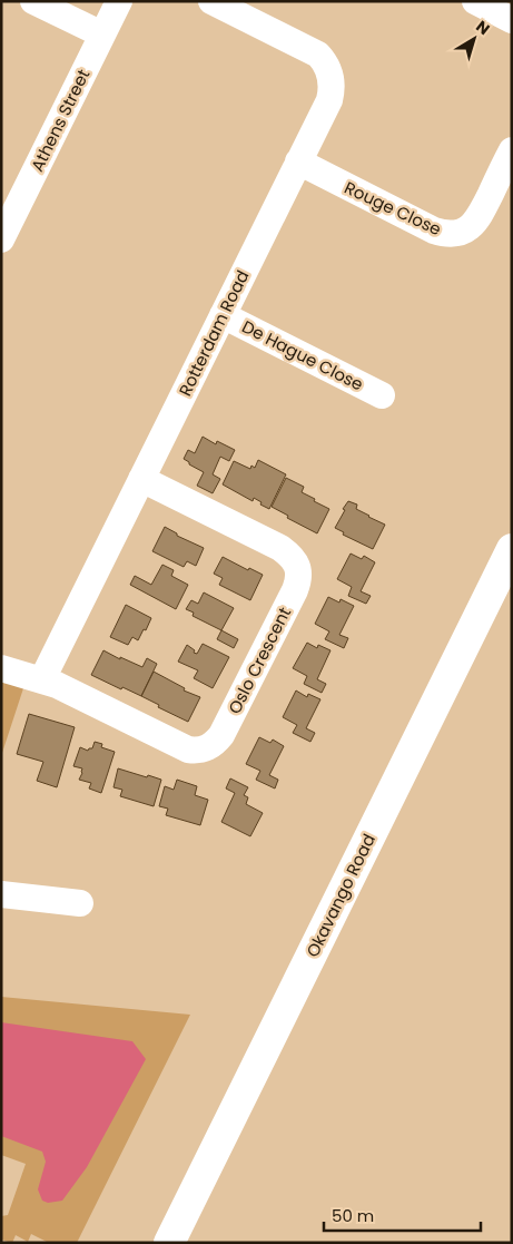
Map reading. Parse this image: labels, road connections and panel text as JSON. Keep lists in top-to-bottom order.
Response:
{
  "streets": {
    "main road": ["Okavango Road"],
    "street": [
      "Athens Street",
      "Rouge Close",
      "Rotterdam Road",
      "De Hague Close",
      "Oslo Crescent"
    ]
  },
  "crossings": [
    ["Rouge Close", "Rotterdam Road"],
    ["Rotterdam Road", "De Hague Close"],
    ["Rotterdam Road", "Oslo Crescent"]
  ],
  "scale_bar": "50 m",
  "north": "top right"
}
